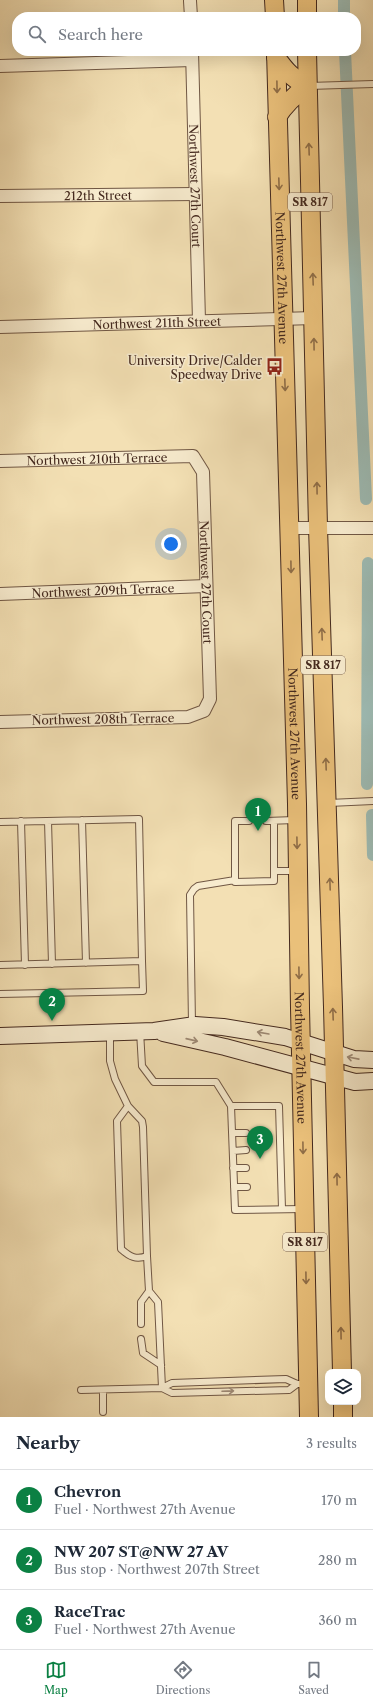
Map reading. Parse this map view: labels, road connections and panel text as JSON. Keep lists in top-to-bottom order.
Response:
{
  "streets": {
    "main road": ["SR 817", "Northwest 27th Avenue"],
    "street": [
      "Northwest 27th Court",
      "212th Street",
      "Northwest 211th Street",
      "Northwest 210th Terrace",
      "Northwest 209th Terrace",
      "Northwest 208th Terrace"
    ]
  },
  "crossings": [
    ["Northwest 27th Court", "212th Street"],
    ["Northwest 27th Court", "Northwest 211th Street"],
    ["Northwest 27th Court", "Northwest 210th Terrace"],
    ["Northwest 27th Court", "Northwest 209th Terrace"],
    ["Northwest 27th Court", "Northwest 208th Terrace"],
    ["SR 817", "Northwest 211th Street"],
    ["Northwest 27th Avenue", "Northwest 211th Street"]
  ],
  "places": {
    "bus stop": ["University Drive/Calder Speedway Drive"]
  },
  "page": {
    "search": "Search here",
    "pins": ["1", "2", "3"],
    "heading": ["Nearby", "3 results"],
    "list": [
      {
        "mark": "1",
        "name": "Chevron",
        "note": "Fuel · Northwest 27th Avenue",
        "value": "170 m"
      },
      {
        "mark": "2",
        "name": "NW 207 ST@NW 27 AV",
        "note": "Bus stop · Northwest 207th Street",
        "value": "280 m"
      },
      {
        "mark": "3",
        "name": "RaceTrac",
        "note": "Fuel · Northwest 27th Avenue",
        "value": "360 m"
      }
    ],
    "nav": ["Map", "Directions", "Saved"]
  }
}
